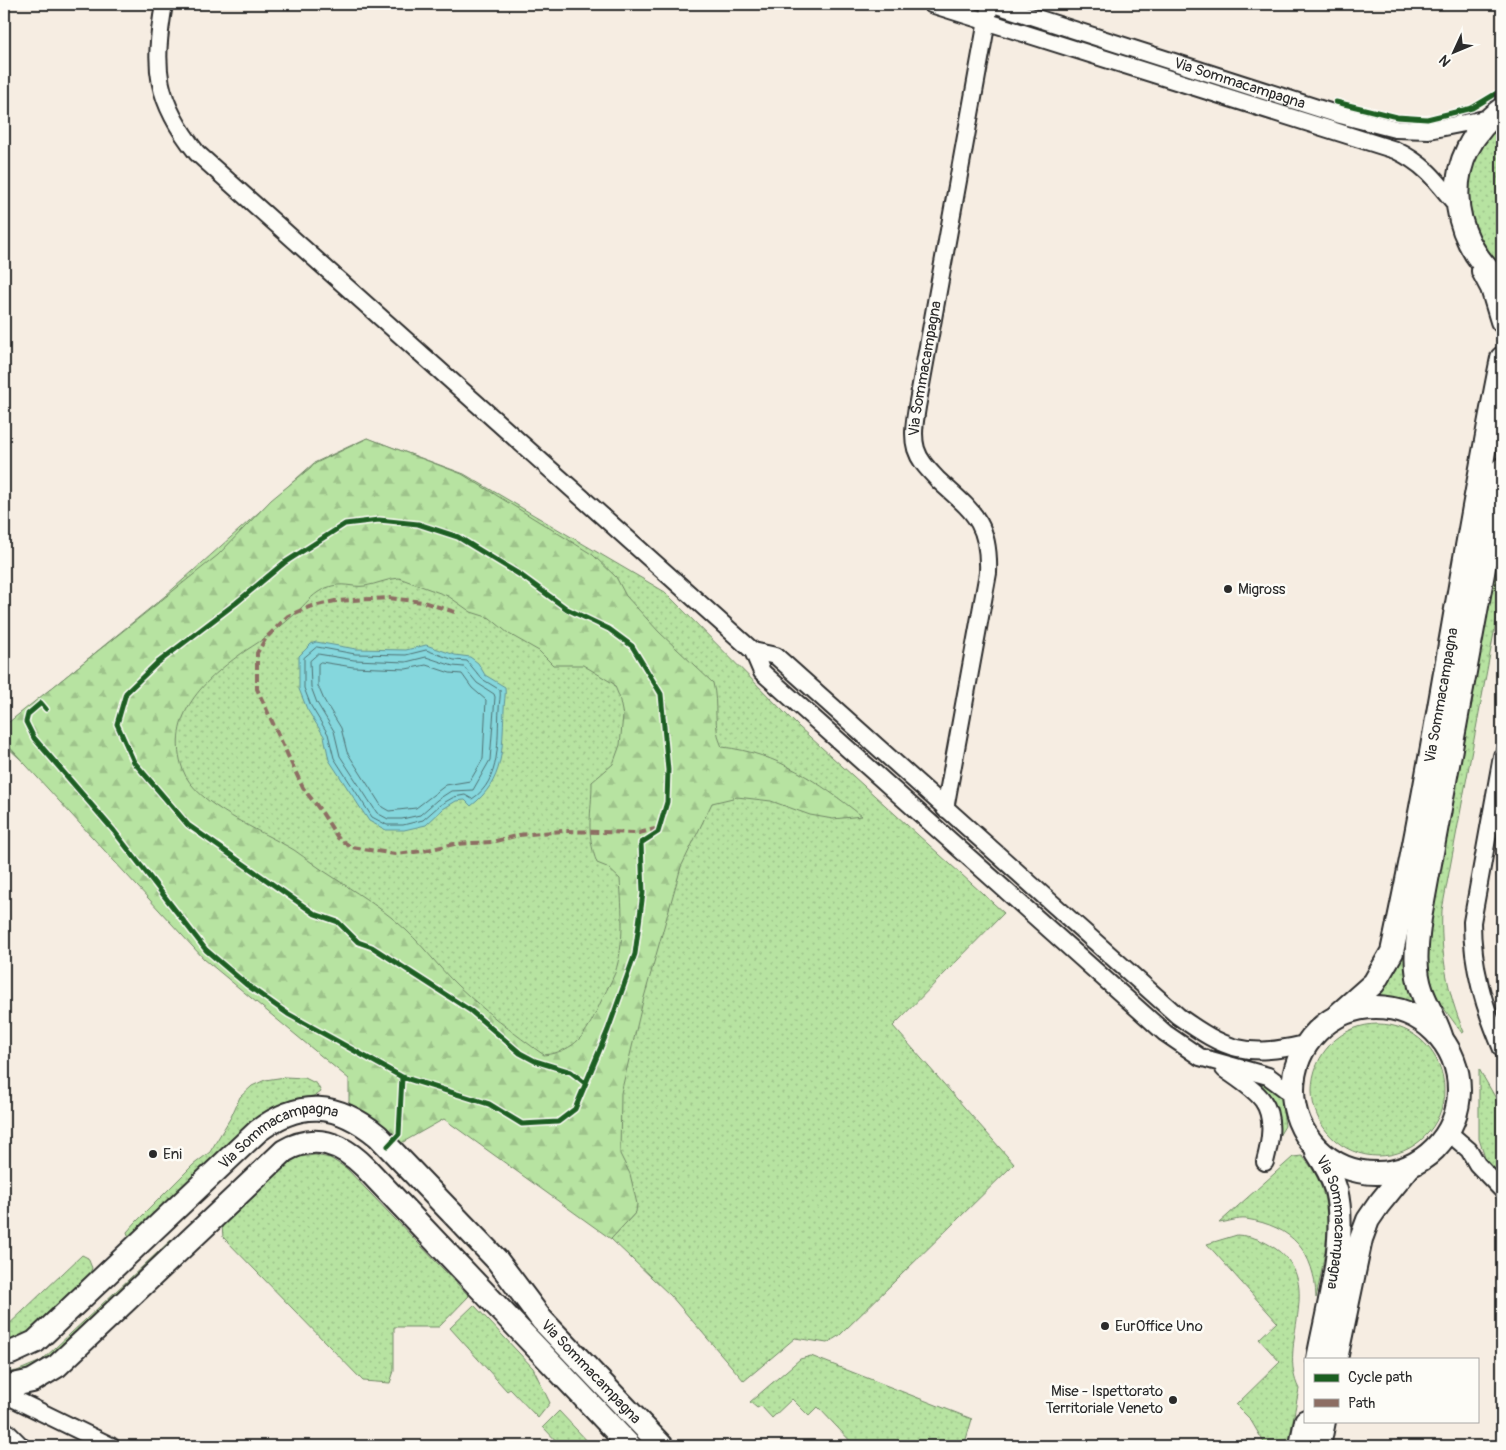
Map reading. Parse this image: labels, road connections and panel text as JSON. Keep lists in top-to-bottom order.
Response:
{
  "streets": {
    "street": ["Via Sommacampagna"]
  },
  "places": [
    "Migross",
    "Eni",
    "EurOffice Uno",
    "Mise - Ispettorato Territoriale Veneto"
  ],
  "legend": ["Cycle path", "Path"],
  "north": "bottom left"
}
